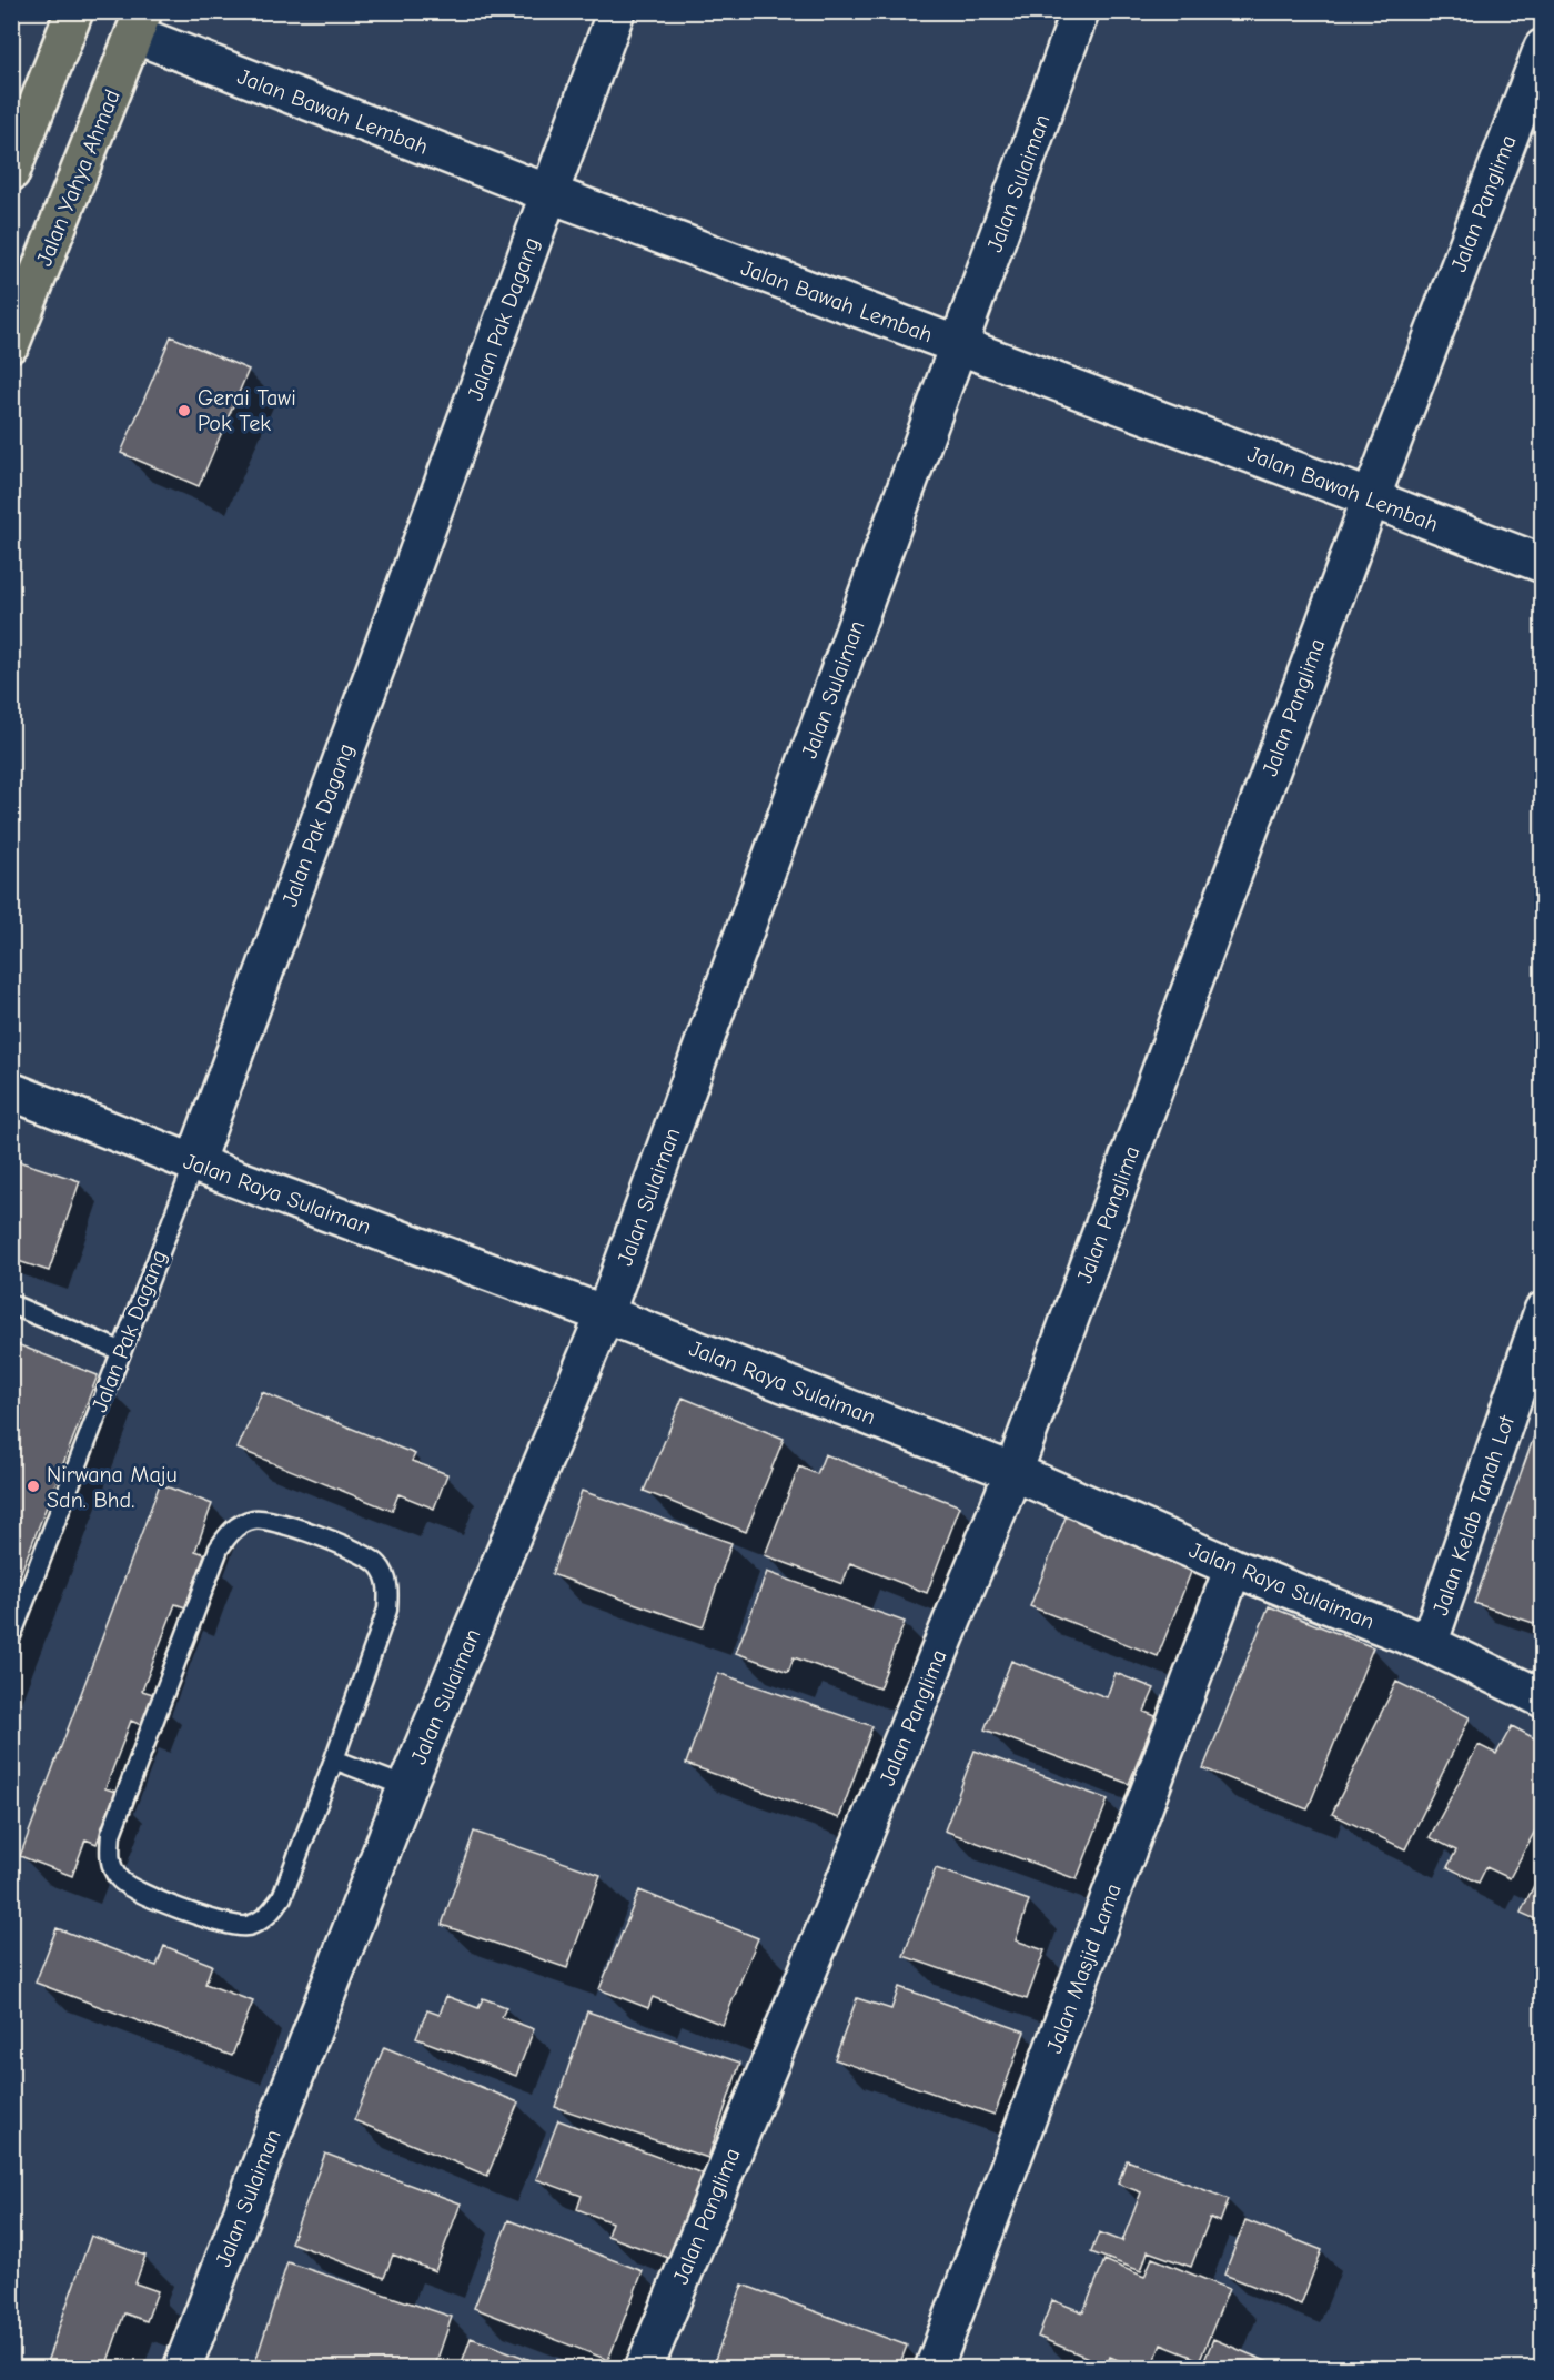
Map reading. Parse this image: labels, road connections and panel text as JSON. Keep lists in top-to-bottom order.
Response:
{
  "streets": {
    "main road": ["Jalan Yahya Ahmad"],
    "street": [
      "Jalan Bawah Lembah",
      "Jalan Sulaiman",
      "Jalan Panglima",
      "Jalan Pak Dagang",
      "Jalan Raya Sulaiman",
      "Jalan Kelab Tanah Lot",
      "Jalan Masjid Lama"
    ]
  },
  "crossings": [
    ["Jalan Bawah Lembah", "Jalan Yahya Ahmad"],
    ["Jalan Bawah Lembah", "Jalan Sulaiman"],
    ["Jalan Bawah Lembah", "Jalan Panglima"],
    ["Jalan Bawah Lembah", "Jalan Pak Dagang"],
    ["Jalan Sulaiman", "Jalan Raya Sulaiman"],
    ["Jalan Panglima", "Jalan Raya Sulaiman"],
    ["Jalan Pak Dagang", "Jalan Raya Sulaiman"],
    ["Jalan Raya Sulaiman", "Jalan Kelab Tanah Lot"],
    ["Jalan Raya Sulaiman", "Jalan Masjid Lama"]
  ],
  "places": ["Gerai Tawi Pok Tek", "Nirwana Maju Sdn. Bhd."]
}
